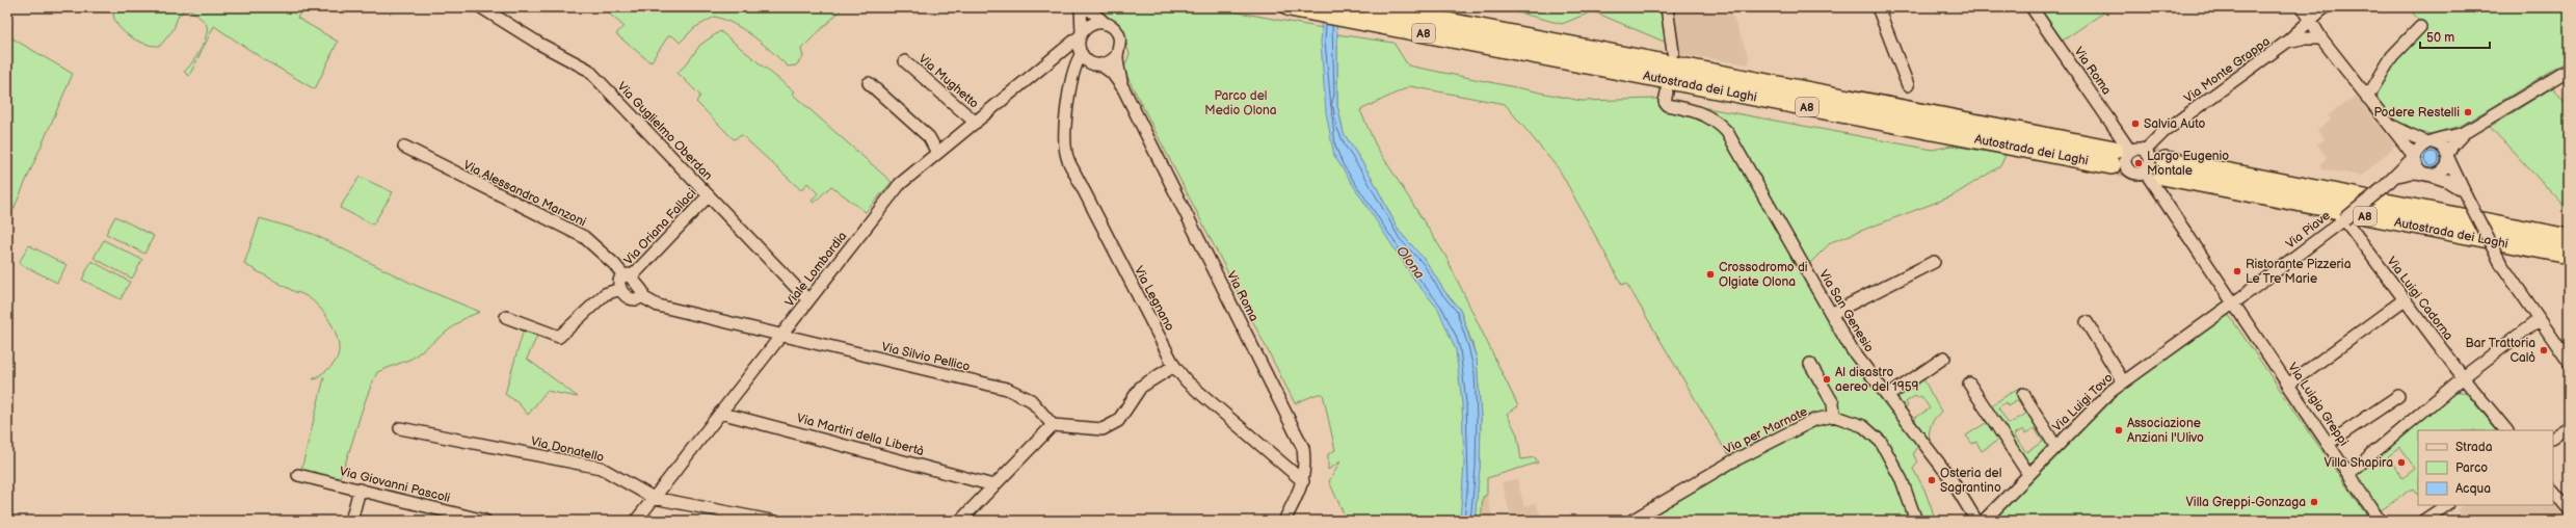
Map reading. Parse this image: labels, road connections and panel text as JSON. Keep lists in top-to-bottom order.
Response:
{
  "streets": {
    "highway": ["A8", "Autostrada dei Laghi"],
    "street": [
      "Via Monte Grappa",
      "Via Roma",
      "Via Mughetto",
      "Via Guglielmo Oberdan",
      "Via Alessandro Manzoni",
      "Via Oriana Fallaci",
      "Via Piave",
      "Viale Lombardia",
      "Via Legnano",
      "Via Luigi Cadorna",
      "Via San Genesio",
      "Via Silvio Pellico",
      "Via Luigi Tovo",
      "Via Luigia Greppi",
      "Via per Marnate",
      "Via Martiri della Libertà",
      "Via Donatello",
      "Via Giovanni Pascoli"
    ]
  },
  "crossings": [
    ["Via Roma", "Autostrada dei Laghi"],
    ["Via Roma", "Viale Lombardia"],
    ["Via Roma", "Via Legnano"],
    ["Via Mughetto", "Viale Lombardia"],
    ["Via Guglielmo Oberdan", "Via Oriana Fallaci"],
    ["Via Guglielmo Oberdan", "Viale Lombardia"],
    ["Via Alessandro Manzoni", "Via Oriana Fallaci"],
    ["Via Piave", "Via Luigi Cadorna"],
    ["Via Piave", "Via Luigi Tovo"],
    ["Via Piave", "Via Luigia Greppi"],
    ["Viale Lombardia", "Via Legnano"],
    ["Viale Lombardia", "Via Silvio Pellico"],
    ["Viale Lombardia", "Via Martiri della Libertà"],
    ["Viale Lombardia", "Via Donatello"],
    ["Via Luigi Tovo", "Via Luigia Greppi"]
  ],
  "water": ["Olona"],
  "parks": ["Parco del Medio Olona"],
  "places": [
    "Podere Restelli",
    "Salvia Auto",
    "Largo Eugenio Montale",
    "Ristorante Pizzeria Le Tre Marie",
    "Crossodromo di Olgiate Olona",
    "Bar Trattoria Calò",
    "Al disastro aereo del 1959",
    "Associazione Anziani l'Ulivo",
    "Villa Shapira",
    "Osteria del Sagrantino",
    "Villa Greppi-Gonzaga"
  ],
  "legend": ["Strada", "Parco", "Acqua"],
  "scale_bar": "50 m"
}
